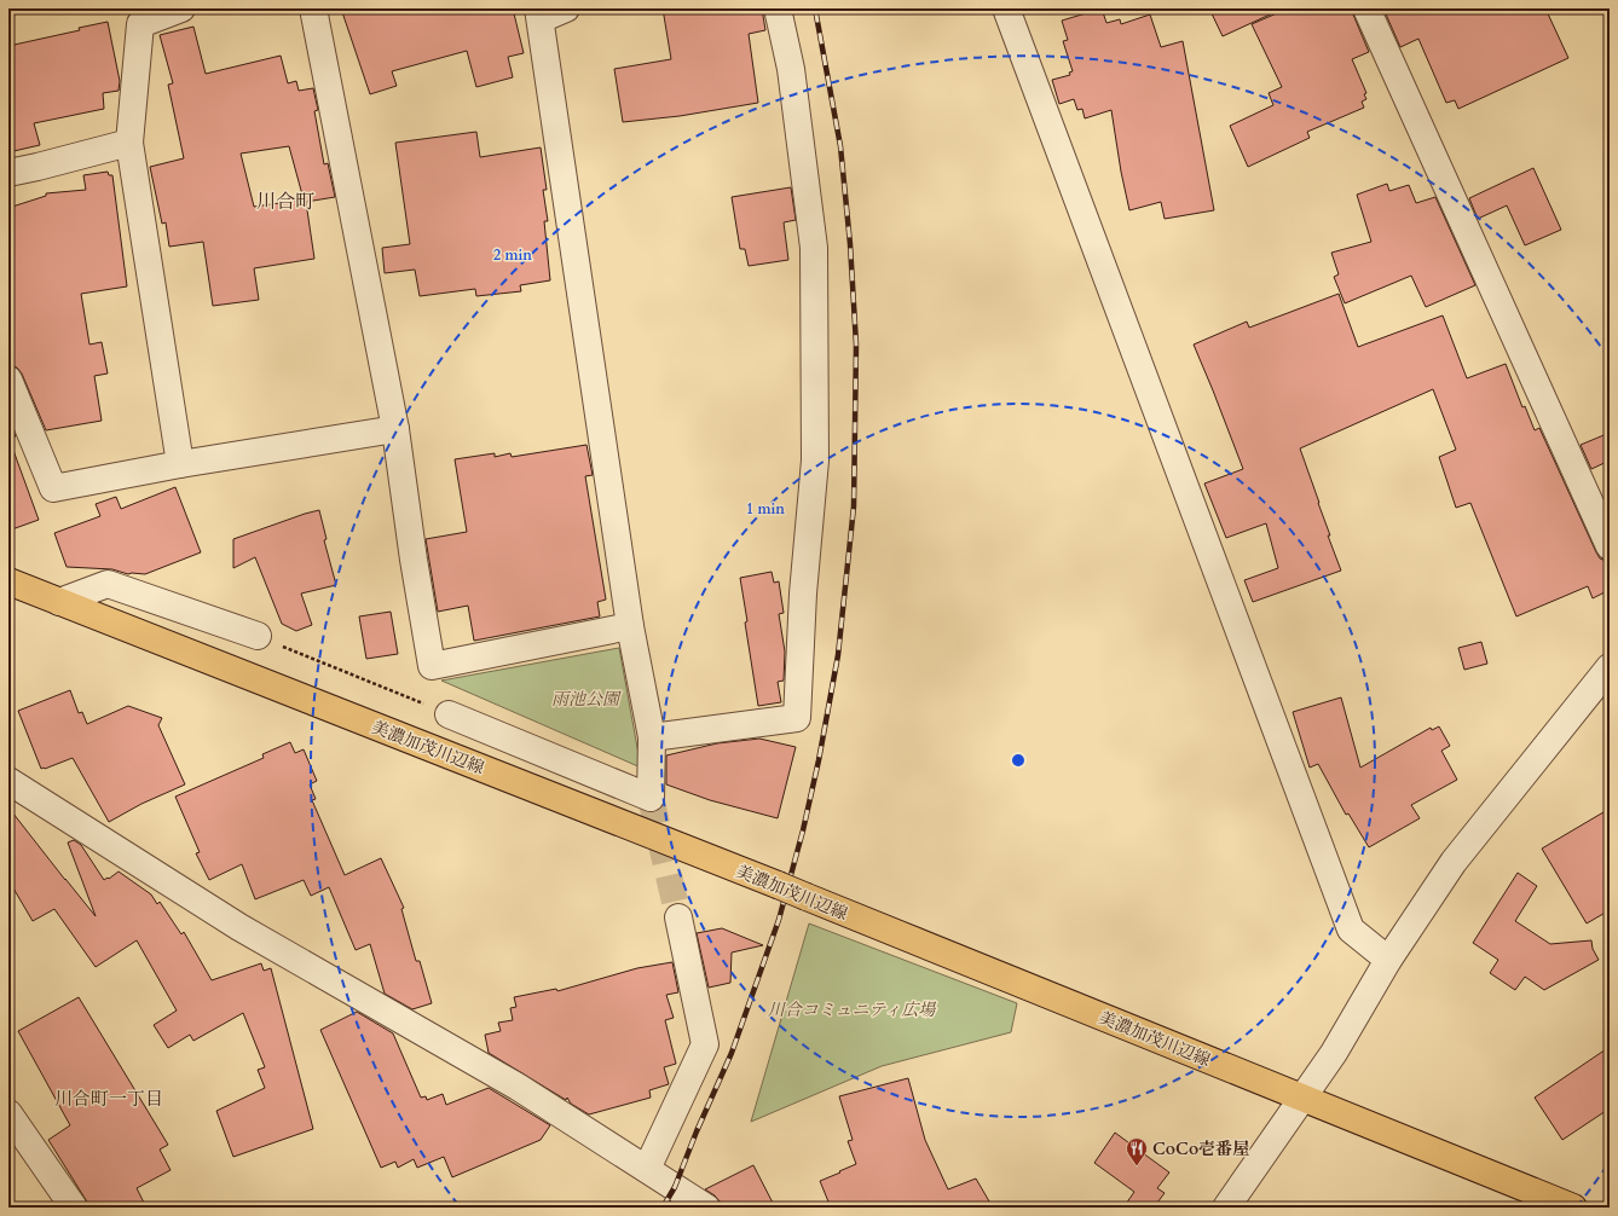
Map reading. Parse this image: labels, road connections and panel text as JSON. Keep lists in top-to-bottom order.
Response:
{
  "streets": {
    "main road": ["美濃加茂川辺線"]
  },
  "districts": ["川合町", "川合町一丁目"],
  "parks": ["雨池公園", "川合コミュニティ広場"],
  "places": {
    "restaurant": ["CoCo壱番屋"]
  },
  "rings": ["2 min", "1 min"]
}
